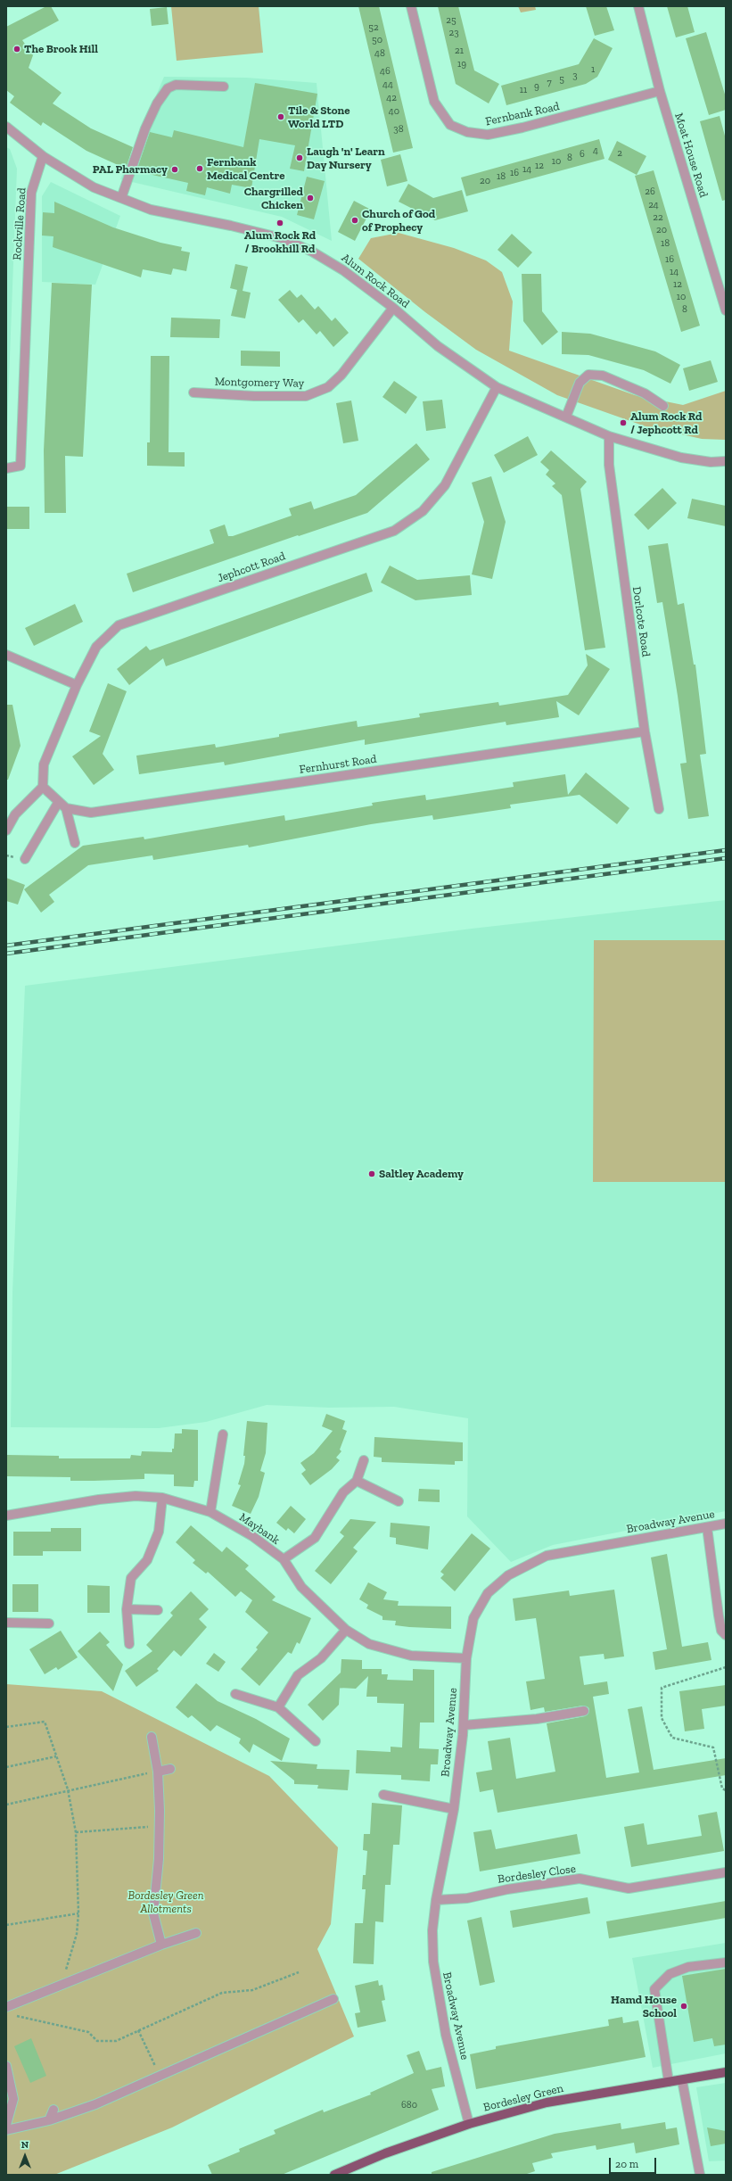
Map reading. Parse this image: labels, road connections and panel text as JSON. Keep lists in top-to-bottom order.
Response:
{
  "streets": {
    "main road": ["Bordesley Green"],
    "street": [
      "Fernbank Road",
      "Moat House Road",
      "Rockville Road",
      "Alum Rock Road",
      "Montgomery Way",
      "Jephcott Road",
      "Dorlcote Road",
      "Fernhurst Road",
      "Broadway Avenue",
      "Maybank",
      "Bordesley Close"
    ]
  },
  "crossings": [
    ["Fernbank Road", "Moat House Road"],
    ["Rockville Road", "Alum Rock Road"],
    ["Alum Rock Road", "Montgomery Way"],
    ["Alum Rock Road", "Jephcott Road"],
    ["Alum Rock Road", "Dorlcote Road"],
    ["Dorlcote Road", "Fernhurst Road"],
    ["Broadway Avenue", "Maybank"],
    ["Broadway Avenue", "Bordesley Close"],
    ["Broadway Avenue", "Bordesley Green"]
  ],
  "parks": ["Bordesley Green Allotments"],
  "places": [
    "The Brook Hill",
    "Tile & Stone World LTD",
    "Laugh 'n' Learn Day Nursery",
    "Fernbank Medical Centre",
    "PAL Pharmacy",
    "Chargrilled Chicken",
    "Church of God of Prophecy",
    "Alum Rock Rd / Brookhill Rd",
    "Alum Rock Rd / Jephcott Rd",
    "Saltley Academy",
    "Hamd House School"
  ],
  "house_numbers": [
    "25",
    "52",
    "23",
    "50",
    "21",
    "48",
    "19",
    "1",
    "46",
    "3",
    "5",
    "7",
    "44",
    "9",
    "11",
    "42",
    "40",
    "38",
    "4",
    "2",
    "6",
    "8",
    "10",
    "12",
    "14",
    "16",
    "18",
    "20",
    "26",
    "24",
    "22",
    "20",
    "18",
    "16",
    "14",
    "12",
    "10",
    "8",
    "680"
  ],
  "scale_bar": "20 m",
  "north": "top"
}
